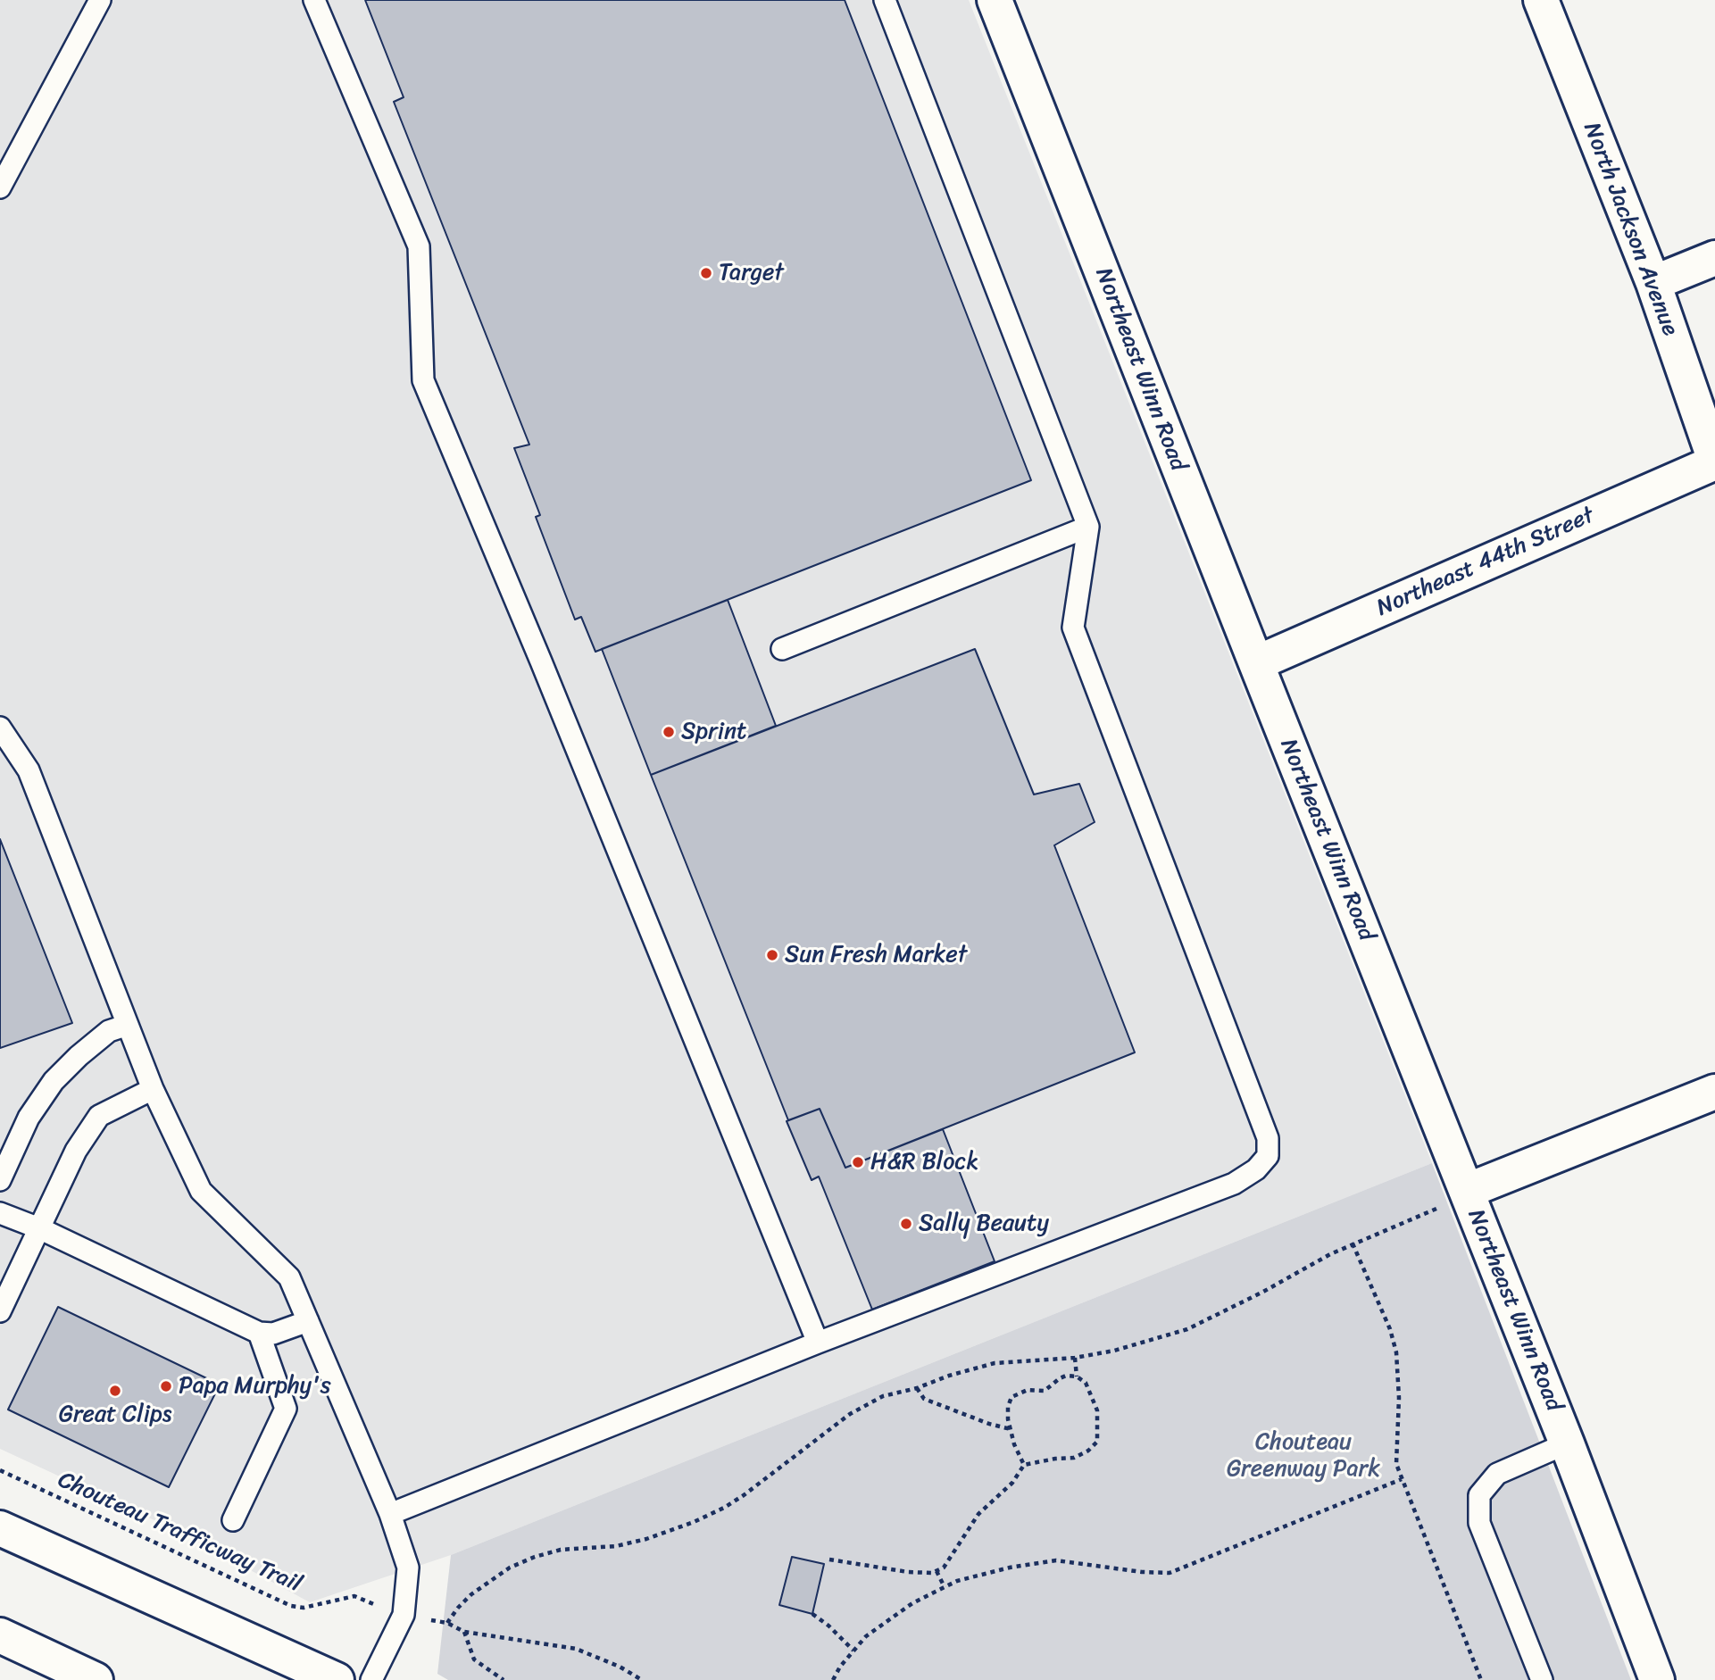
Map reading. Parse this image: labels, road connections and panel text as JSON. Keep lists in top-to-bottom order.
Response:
{
  "streets": {
    "street": ["North Jackson Avenue", "Northeast Winn Road", "Northeast 44th Street"],
    "path": ["Chouteau Trafficway Trail"]
  },
  "crossings": [
    ["North Jackson Avenue", "Northeast 44th Street"],
    ["Northeast Winn Road", "Northeast 44th Street"]
  ],
  "parks": ["Chouteau Greenway Park"],
  "places": [
    "Target",
    "Sprint",
    "Sun Fresh Market",
    "H&R Block",
    "Sally Beauty",
    "Papa Murphy's",
    "Great Clips"
  ]
}
